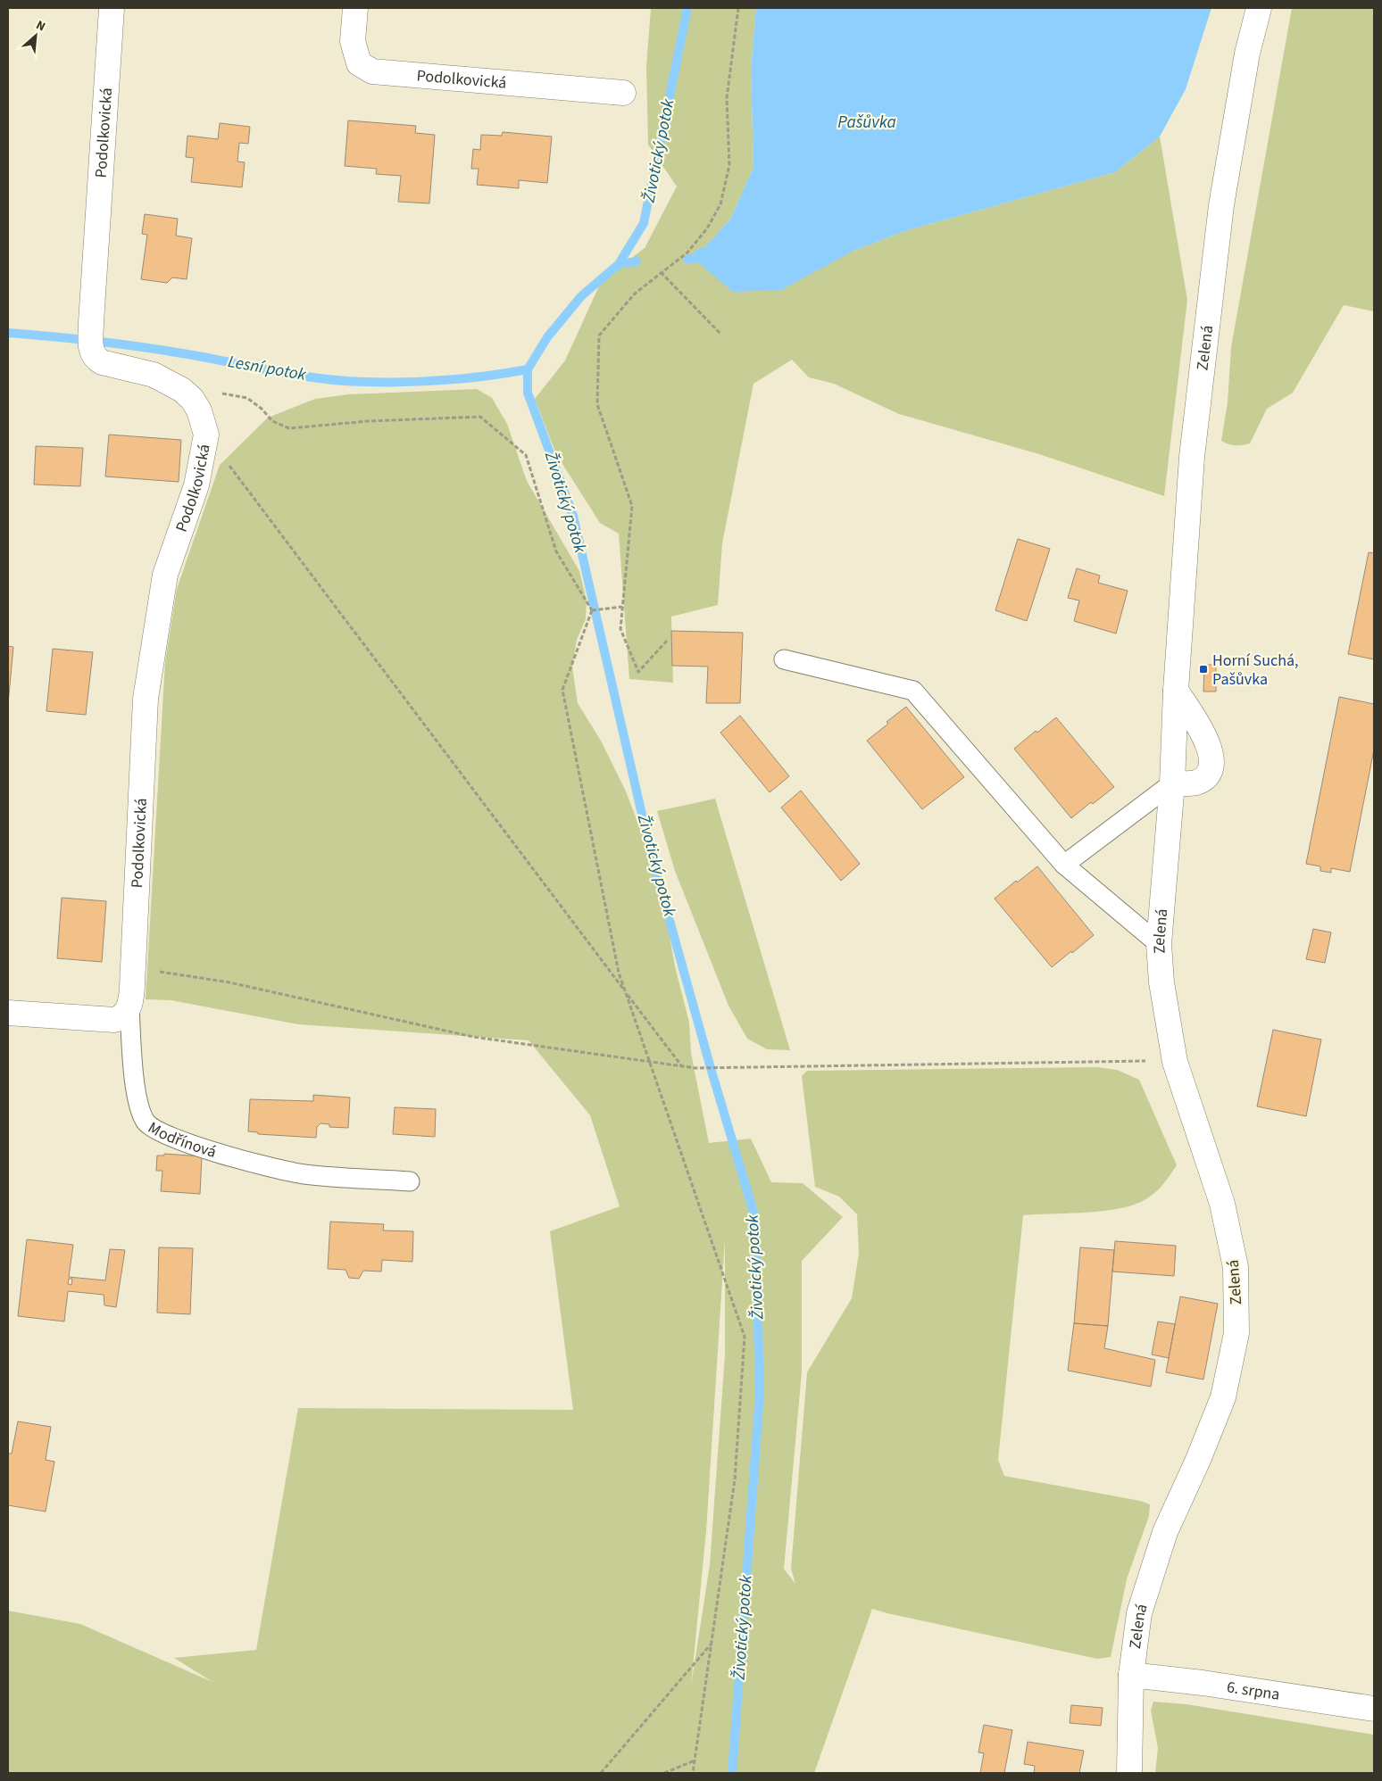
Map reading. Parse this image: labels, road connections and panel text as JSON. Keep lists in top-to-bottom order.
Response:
{
  "streets": {
    "street": ["Podolkovická", "Zelená", "6. srpna"],
    "lane": ["Modřínová"]
  },
  "crossings": [
    ["Podolkovická", "Modřínová"],
    ["Zelená", "6. srpna"]
  ],
  "water": ["Pašůvka", "Životický potok", "Lesní potok"],
  "places": {
    "transit": ["Horní Suchá, Pašůvka"]
  },
  "north": "top right"
}
